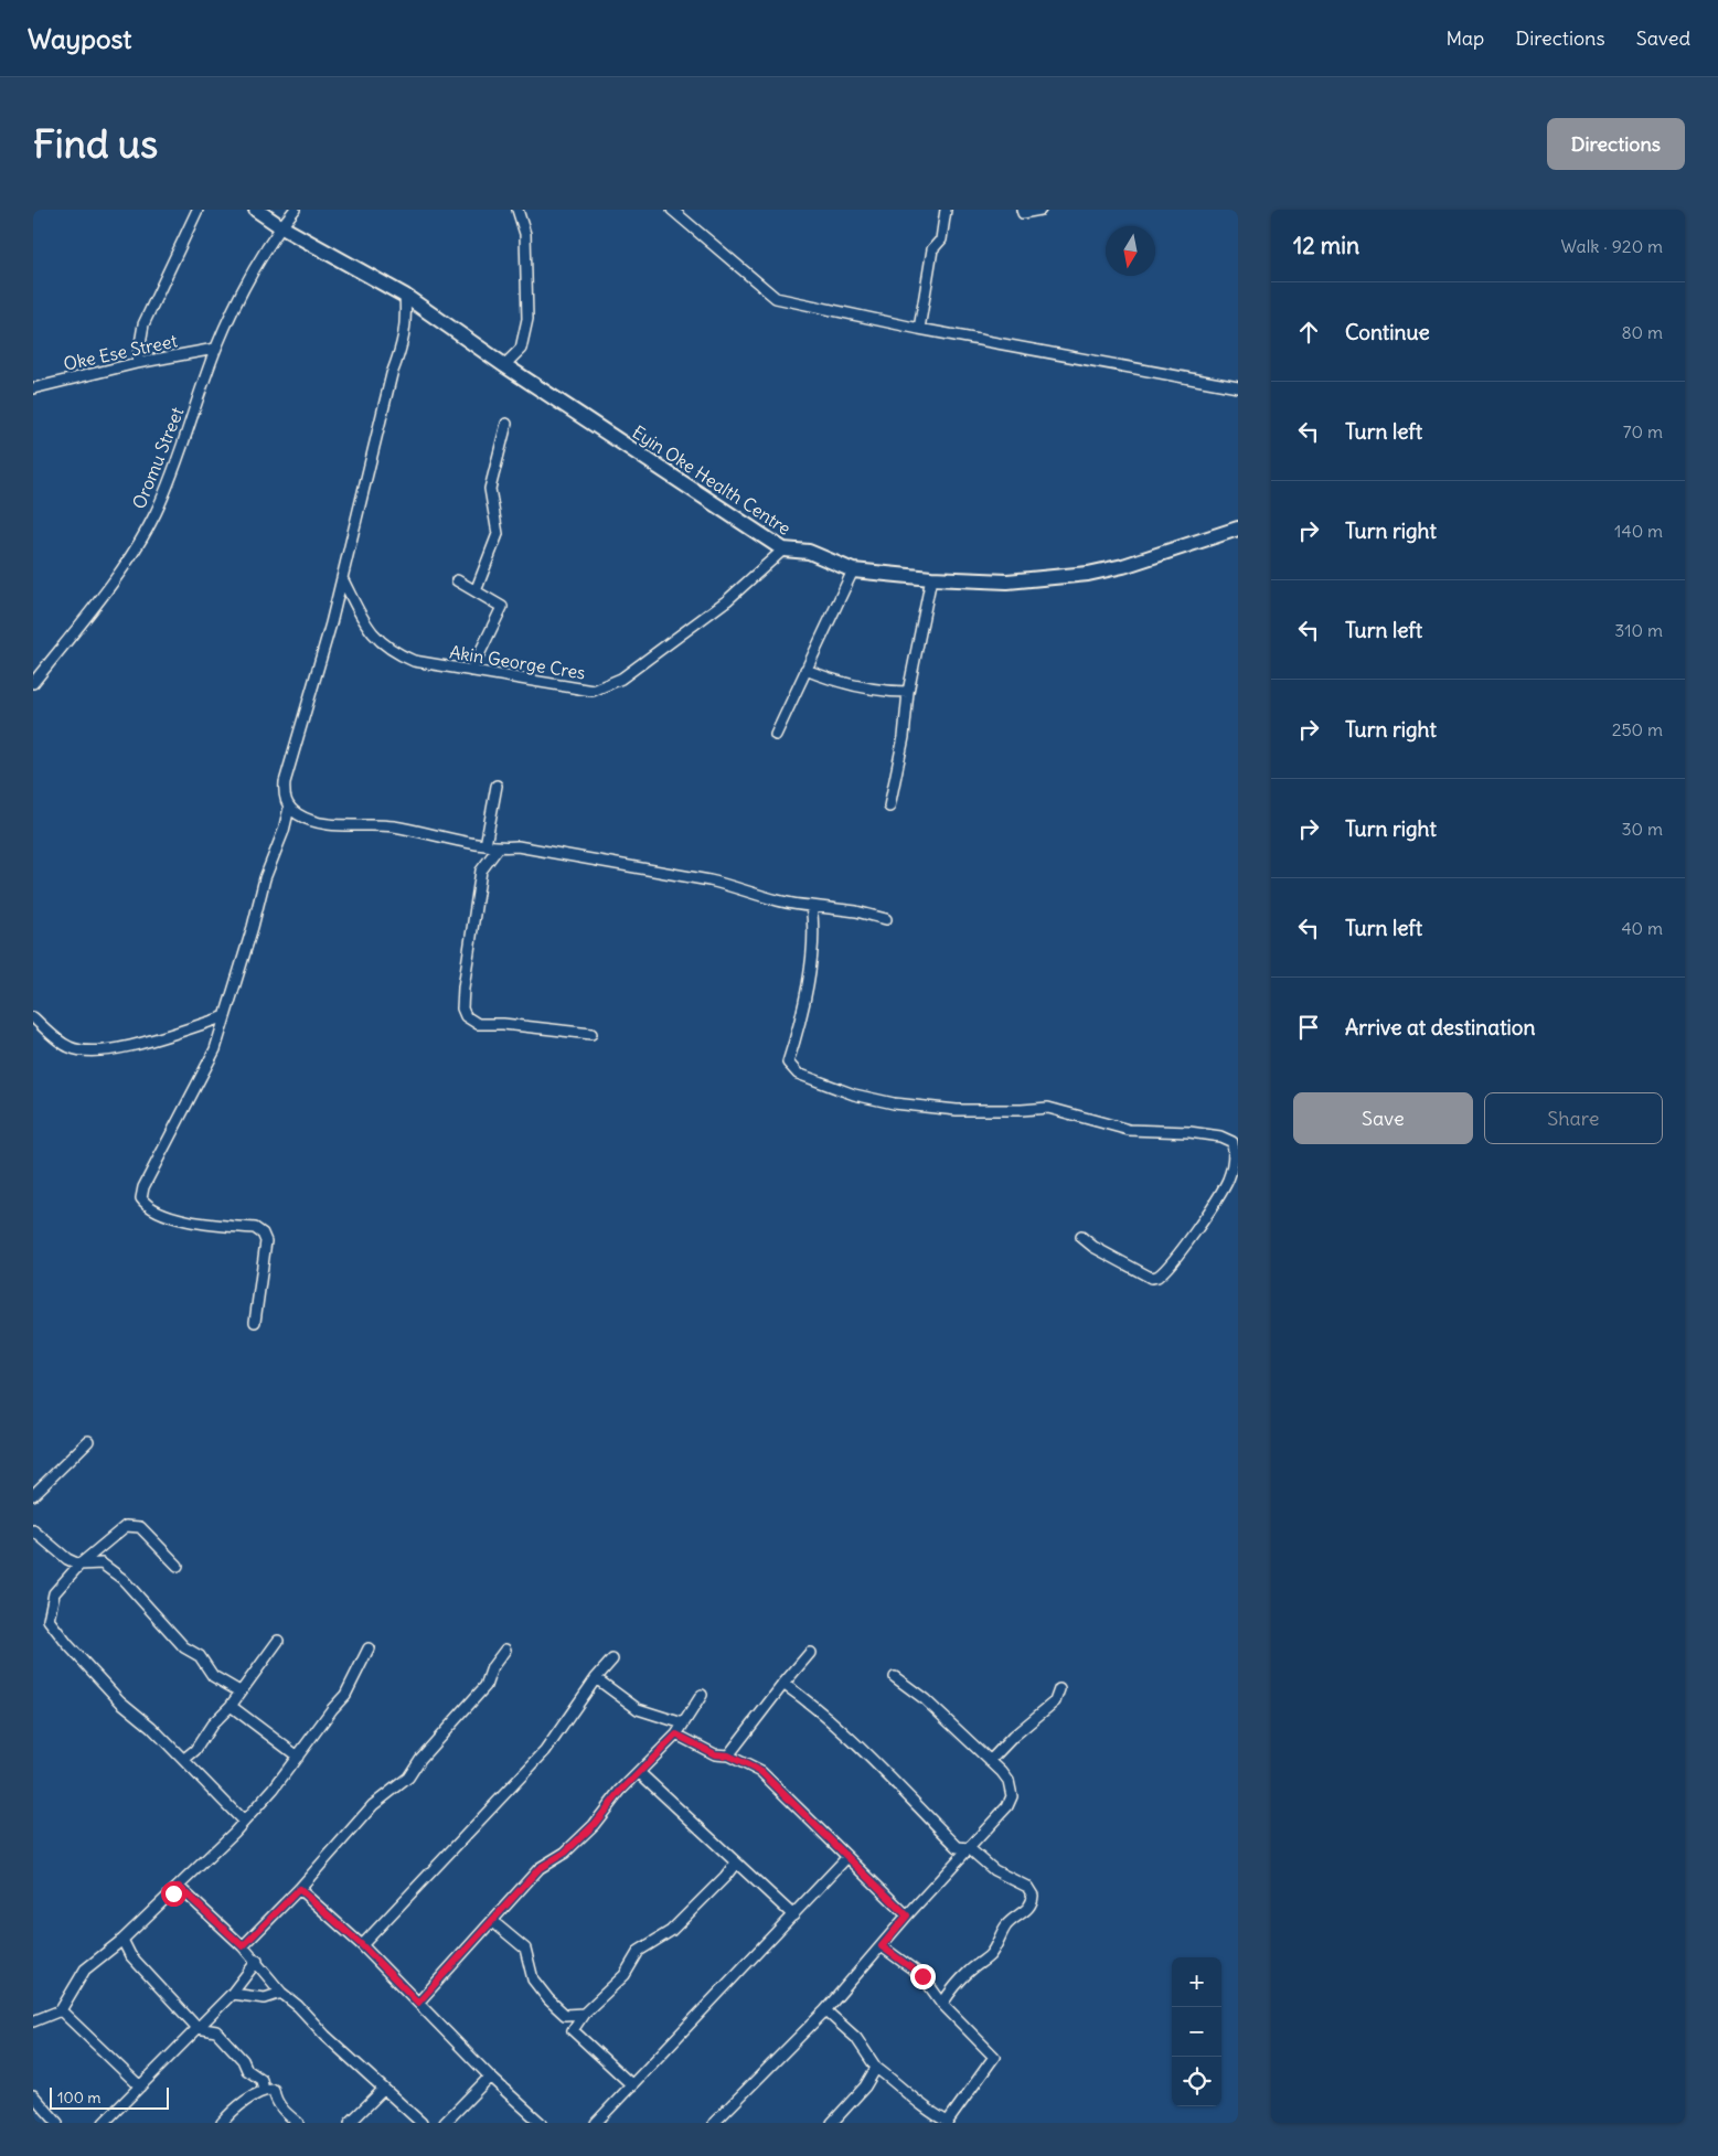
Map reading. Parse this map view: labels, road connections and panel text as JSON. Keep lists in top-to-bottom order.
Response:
{
  "streets": {
    "main road": ["Eyin Oke Health Centre"],
    "street": ["Oke Ese Street", "Oromu Street", "Akin George Cres"]
  },
  "crossings": [
    ["Oke Ese Street", "Oromu Street"],
    ["Oromu Street", "Eyin Oke Health Centre"],
    ["Eyin Oke Health Centre", "Akin George Cres"]
  ],
  "scale_bar": "100 m",
  "north": "bottom",
  "page": {
    "header": "Waypost",
    "nav": ["Map", "Directions", "Saved"],
    "buttons": [
      "Directions",
      ["Save", "Share"]
    ],
    "title": "Find us",
    "heading": ["12 min", "Walk · 920 m"],
    "list": [
      ["Continue", "80 m"],
      ["Turn left", "70 m"],
      ["Turn right", "140 m"],
      ["Turn left", "310 m"],
      ["Turn right", "250 m"],
      ["Turn right", "30 m"],
      ["Turn left", "40 m"],
      "Arrive at destination"
    ],
    "map_buttons": ["+", "−"],
    "scale": "100 m"
  }
}
